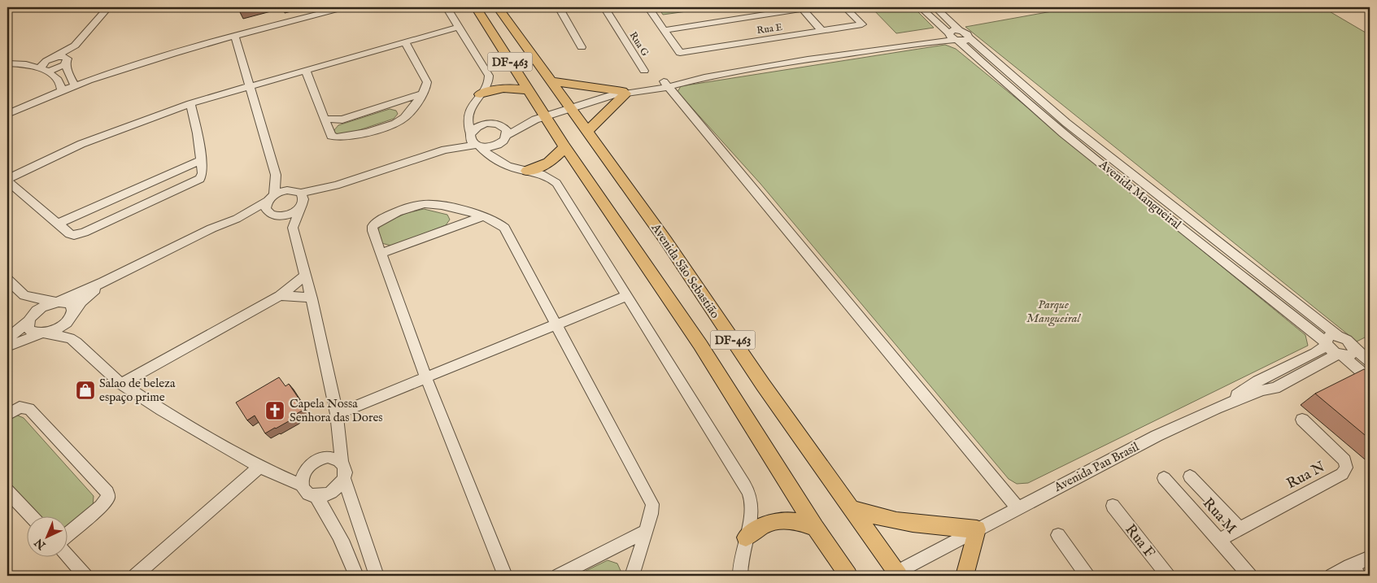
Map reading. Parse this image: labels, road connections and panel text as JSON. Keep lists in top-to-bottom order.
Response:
{
  "streets": {
    "main road": ["DF-463", "Avenida São Sebastião"],
    "street": [
      "Rua E",
      "Rua G",
      "Avenida Mangueiral",
      "Avenida Pau Brasil",
      "Rua N",
      "Rua M",
      "Rua F"
    ]
  },
  "crossings": [
    ["Avenida São Sebastião", "Avenida Pau Brasil"],
    ["Rua N", "Rua M"]
  ],
  "parks": ["Parque Mangueiral"],
  "places": {
    "shop": ["Salao de beleza espaço prime"],
    "church": ["Capela Nossa Senhora das Dores"]
  },
  "north": "bottom left"
}
